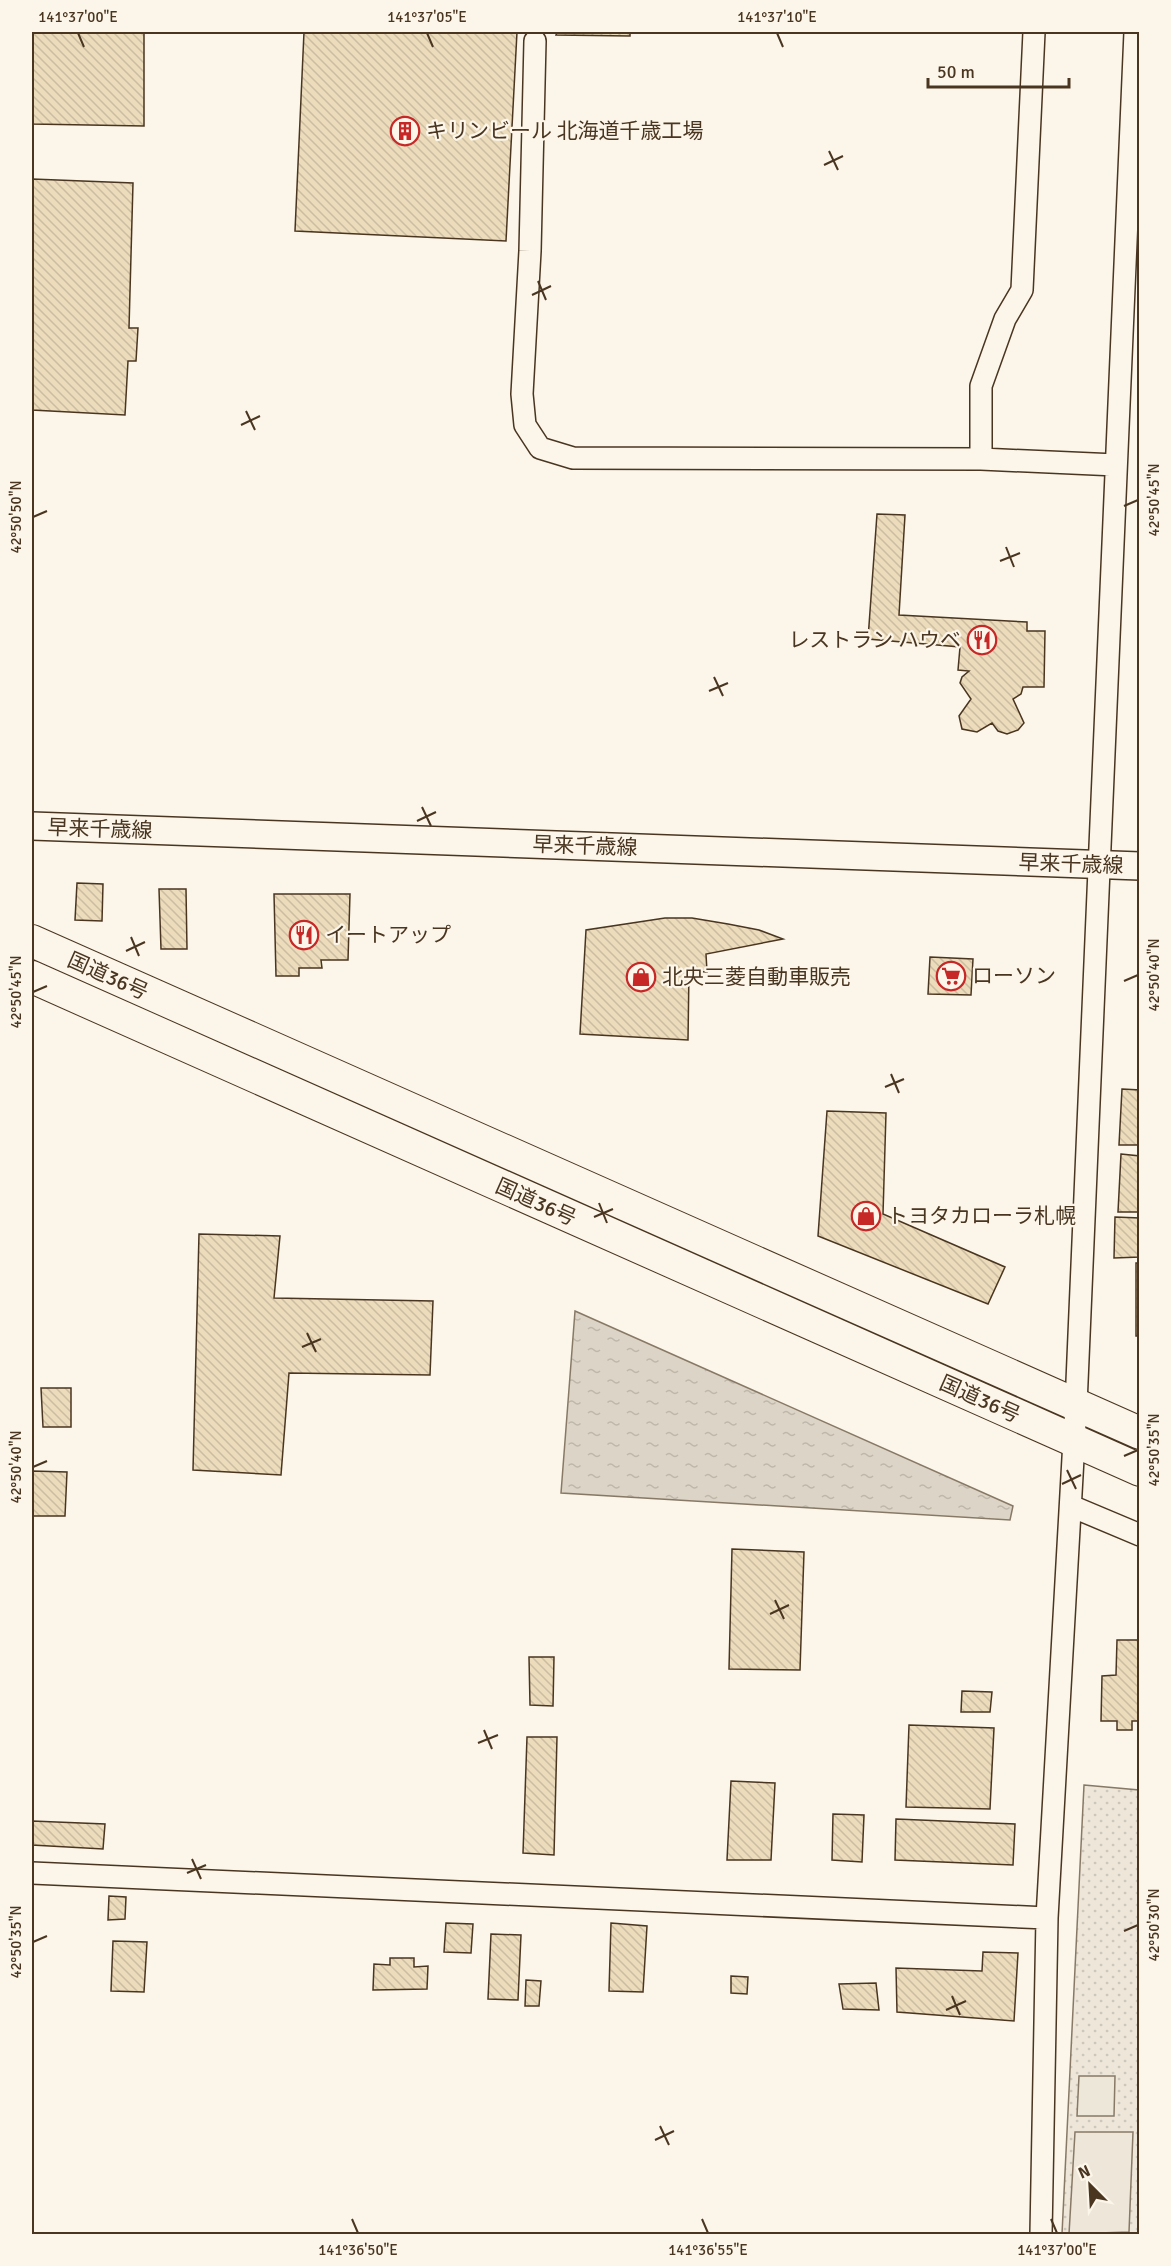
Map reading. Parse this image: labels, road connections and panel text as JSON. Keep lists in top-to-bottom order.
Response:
{
  "streets": {
    "highway": ["国道36号"],
    "main road": ["早来千歳線"]
  },
  "places": {
    "building": ["キリンビール 北海道千歳工場"],
    "restaurant": ["レストラン ハウベ", "イートアップ"],
    "supermarket": ["ローソン"],
    "shop": ["北央三菱自動車販売", "トヨタカローラ札幌"]
  },
  "scale_bar": "50 m",
  "north": "top left",
  "coordinates": [
    "141°37'00\"E",
    "141°37'05\"E",
    "141°37'10\"E",
    "42°50'45\"N",
    "42°50'50\"N",
    "42°50'40\"N",
    "42°50'35\"N",
    "42°50'30\"N",
    "141°36'50\"E",
    "141°36'55\"E"
  ]
}
